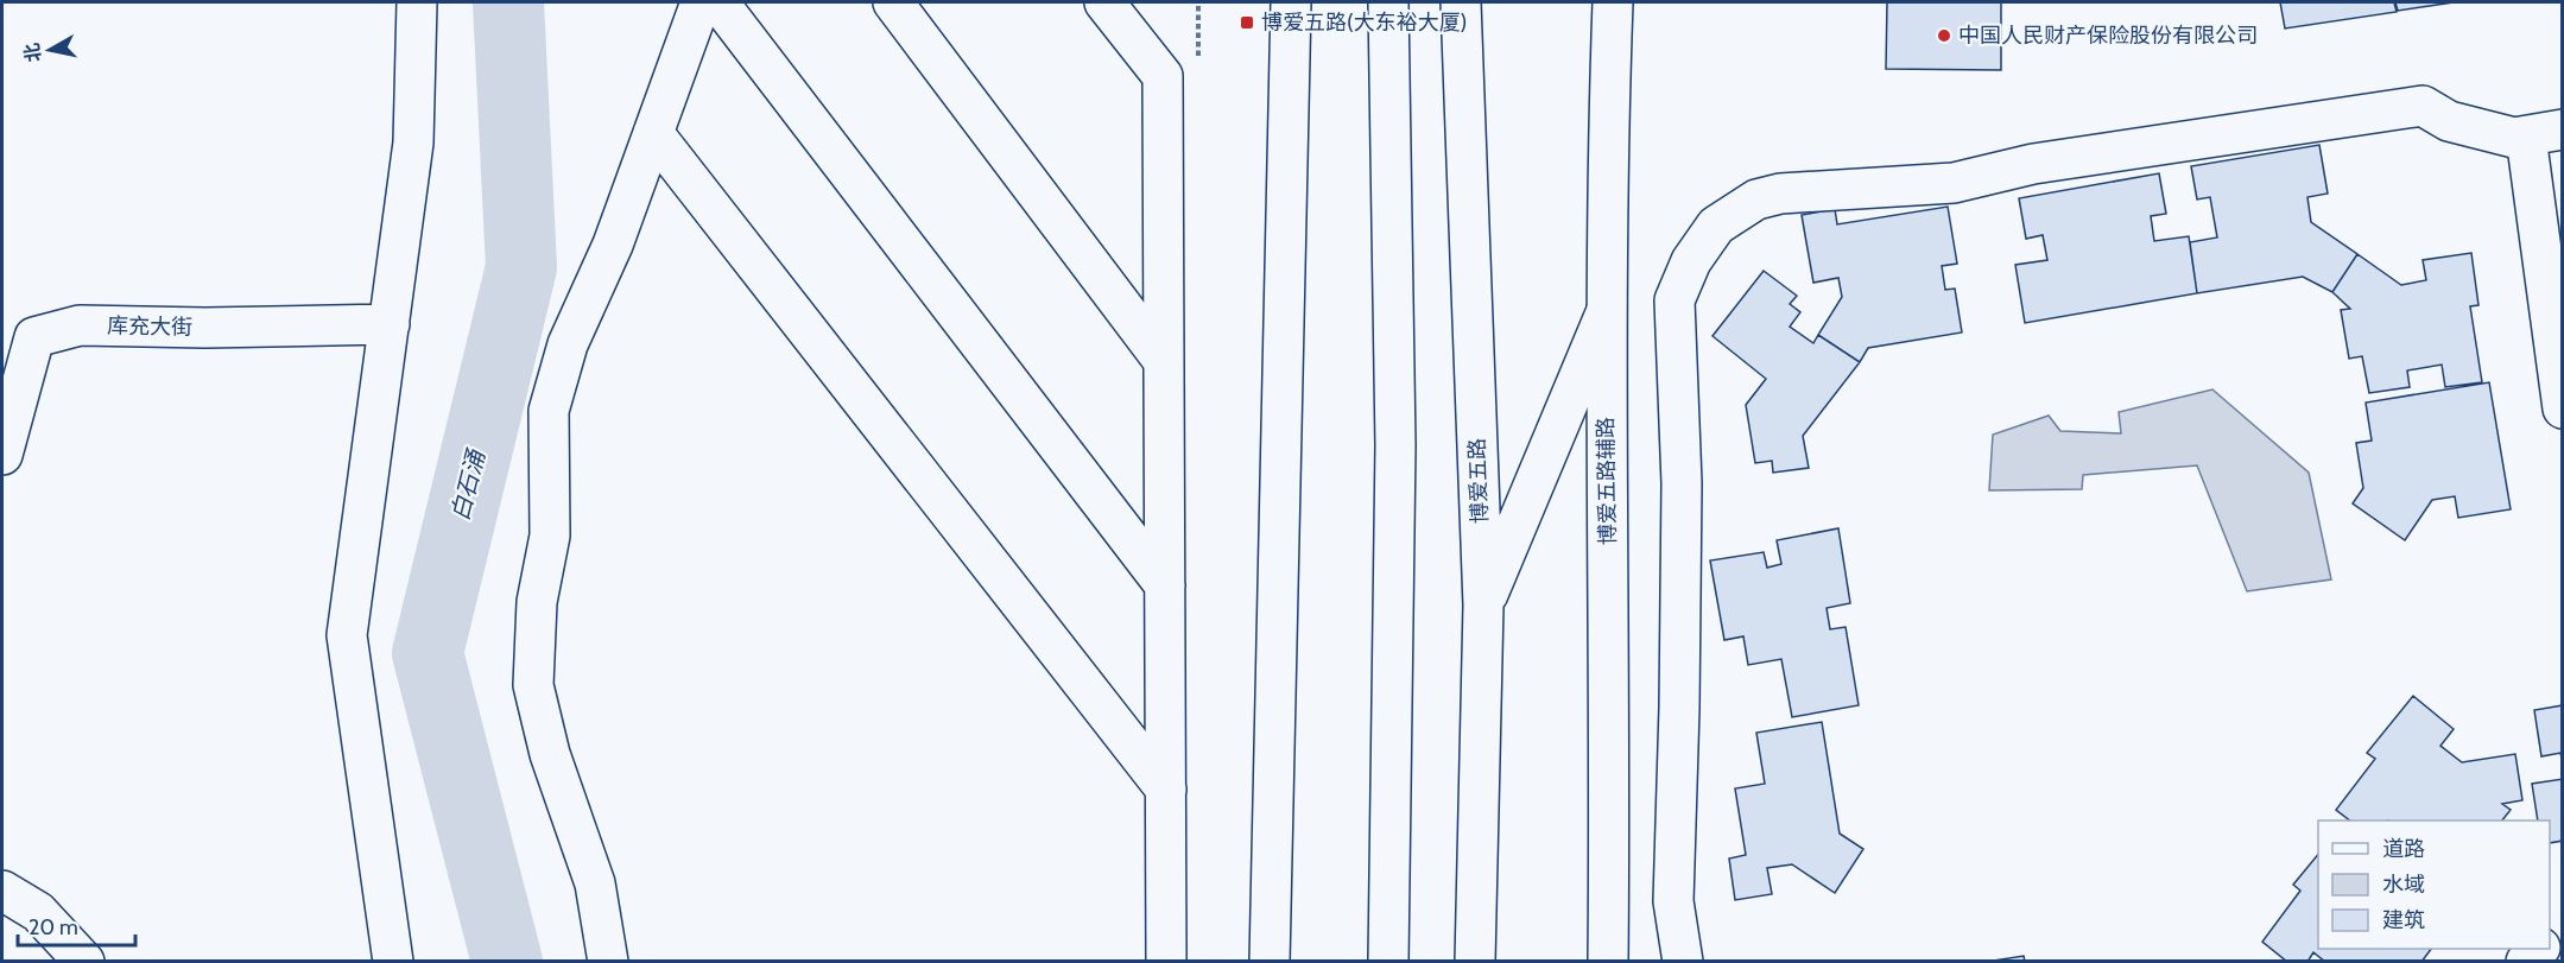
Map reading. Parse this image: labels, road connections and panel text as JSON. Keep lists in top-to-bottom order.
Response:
{
  "streets": {
    "main road": ["库充大街", "博爱五路", "博爱五路辅路"]
  },
  "water": ["白石涌"],
  "places": {
    "transit": ["博爱五路(大东裕大厦)"],
    "other": ["中国人民财产保险股份有限公司"]
  },
  "legend": ["道路", "水域", "建筑"],
  "scale_bar": "20 m",
  "north": "left"
}
